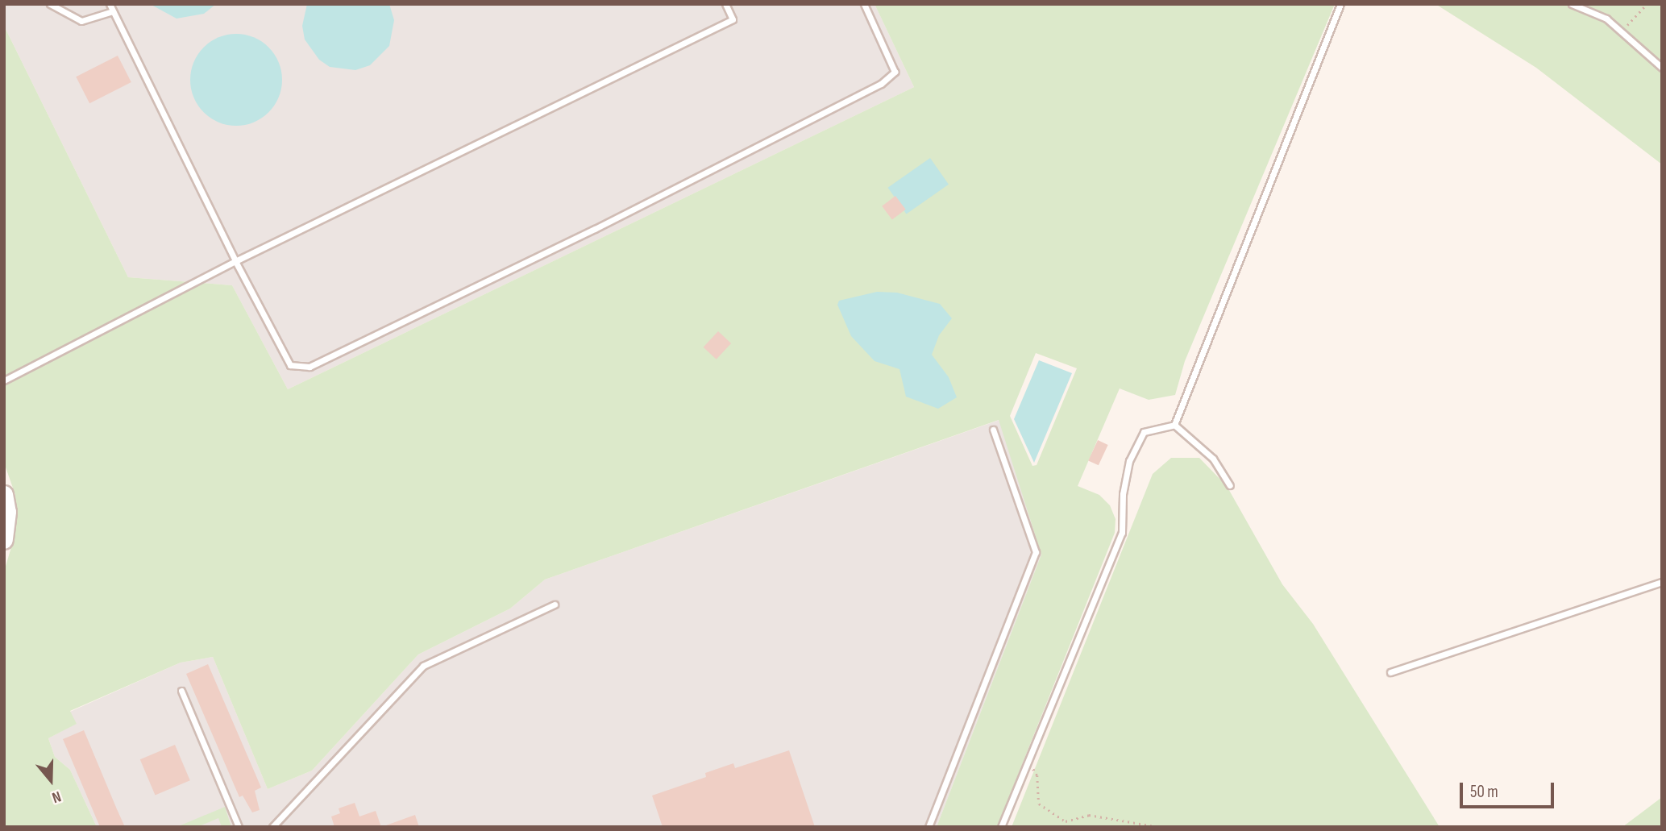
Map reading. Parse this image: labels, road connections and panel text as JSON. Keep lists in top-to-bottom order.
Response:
{
  "scale_bar": "50 m",
  "north": "bottom"
}
